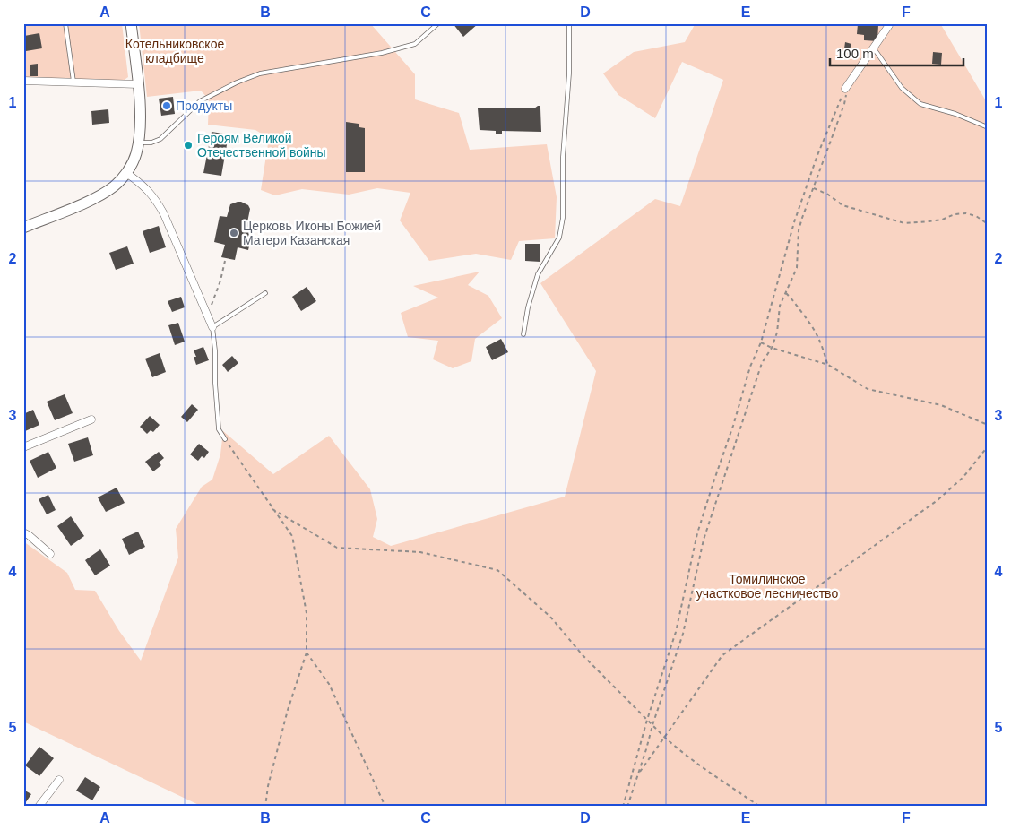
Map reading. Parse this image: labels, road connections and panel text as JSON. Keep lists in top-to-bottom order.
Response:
{
  "parks": ["Котельниковское кладбище", "Томилинское участковое лесничество"],
  "places": ["Продукты", "Героям Великой Отечественной войны", "Церковь Иконы Божией Матери Казанская"],
  "scale_bar": "100 m",
  "grid": {
    "columns": [
      "A",
      "B",
      "C",
      "D",
      "E",
      "F"
    ],
    "rows": [
      "1",
      "2",
      "3",
      "4",
      "5"
    ]
  }
}
